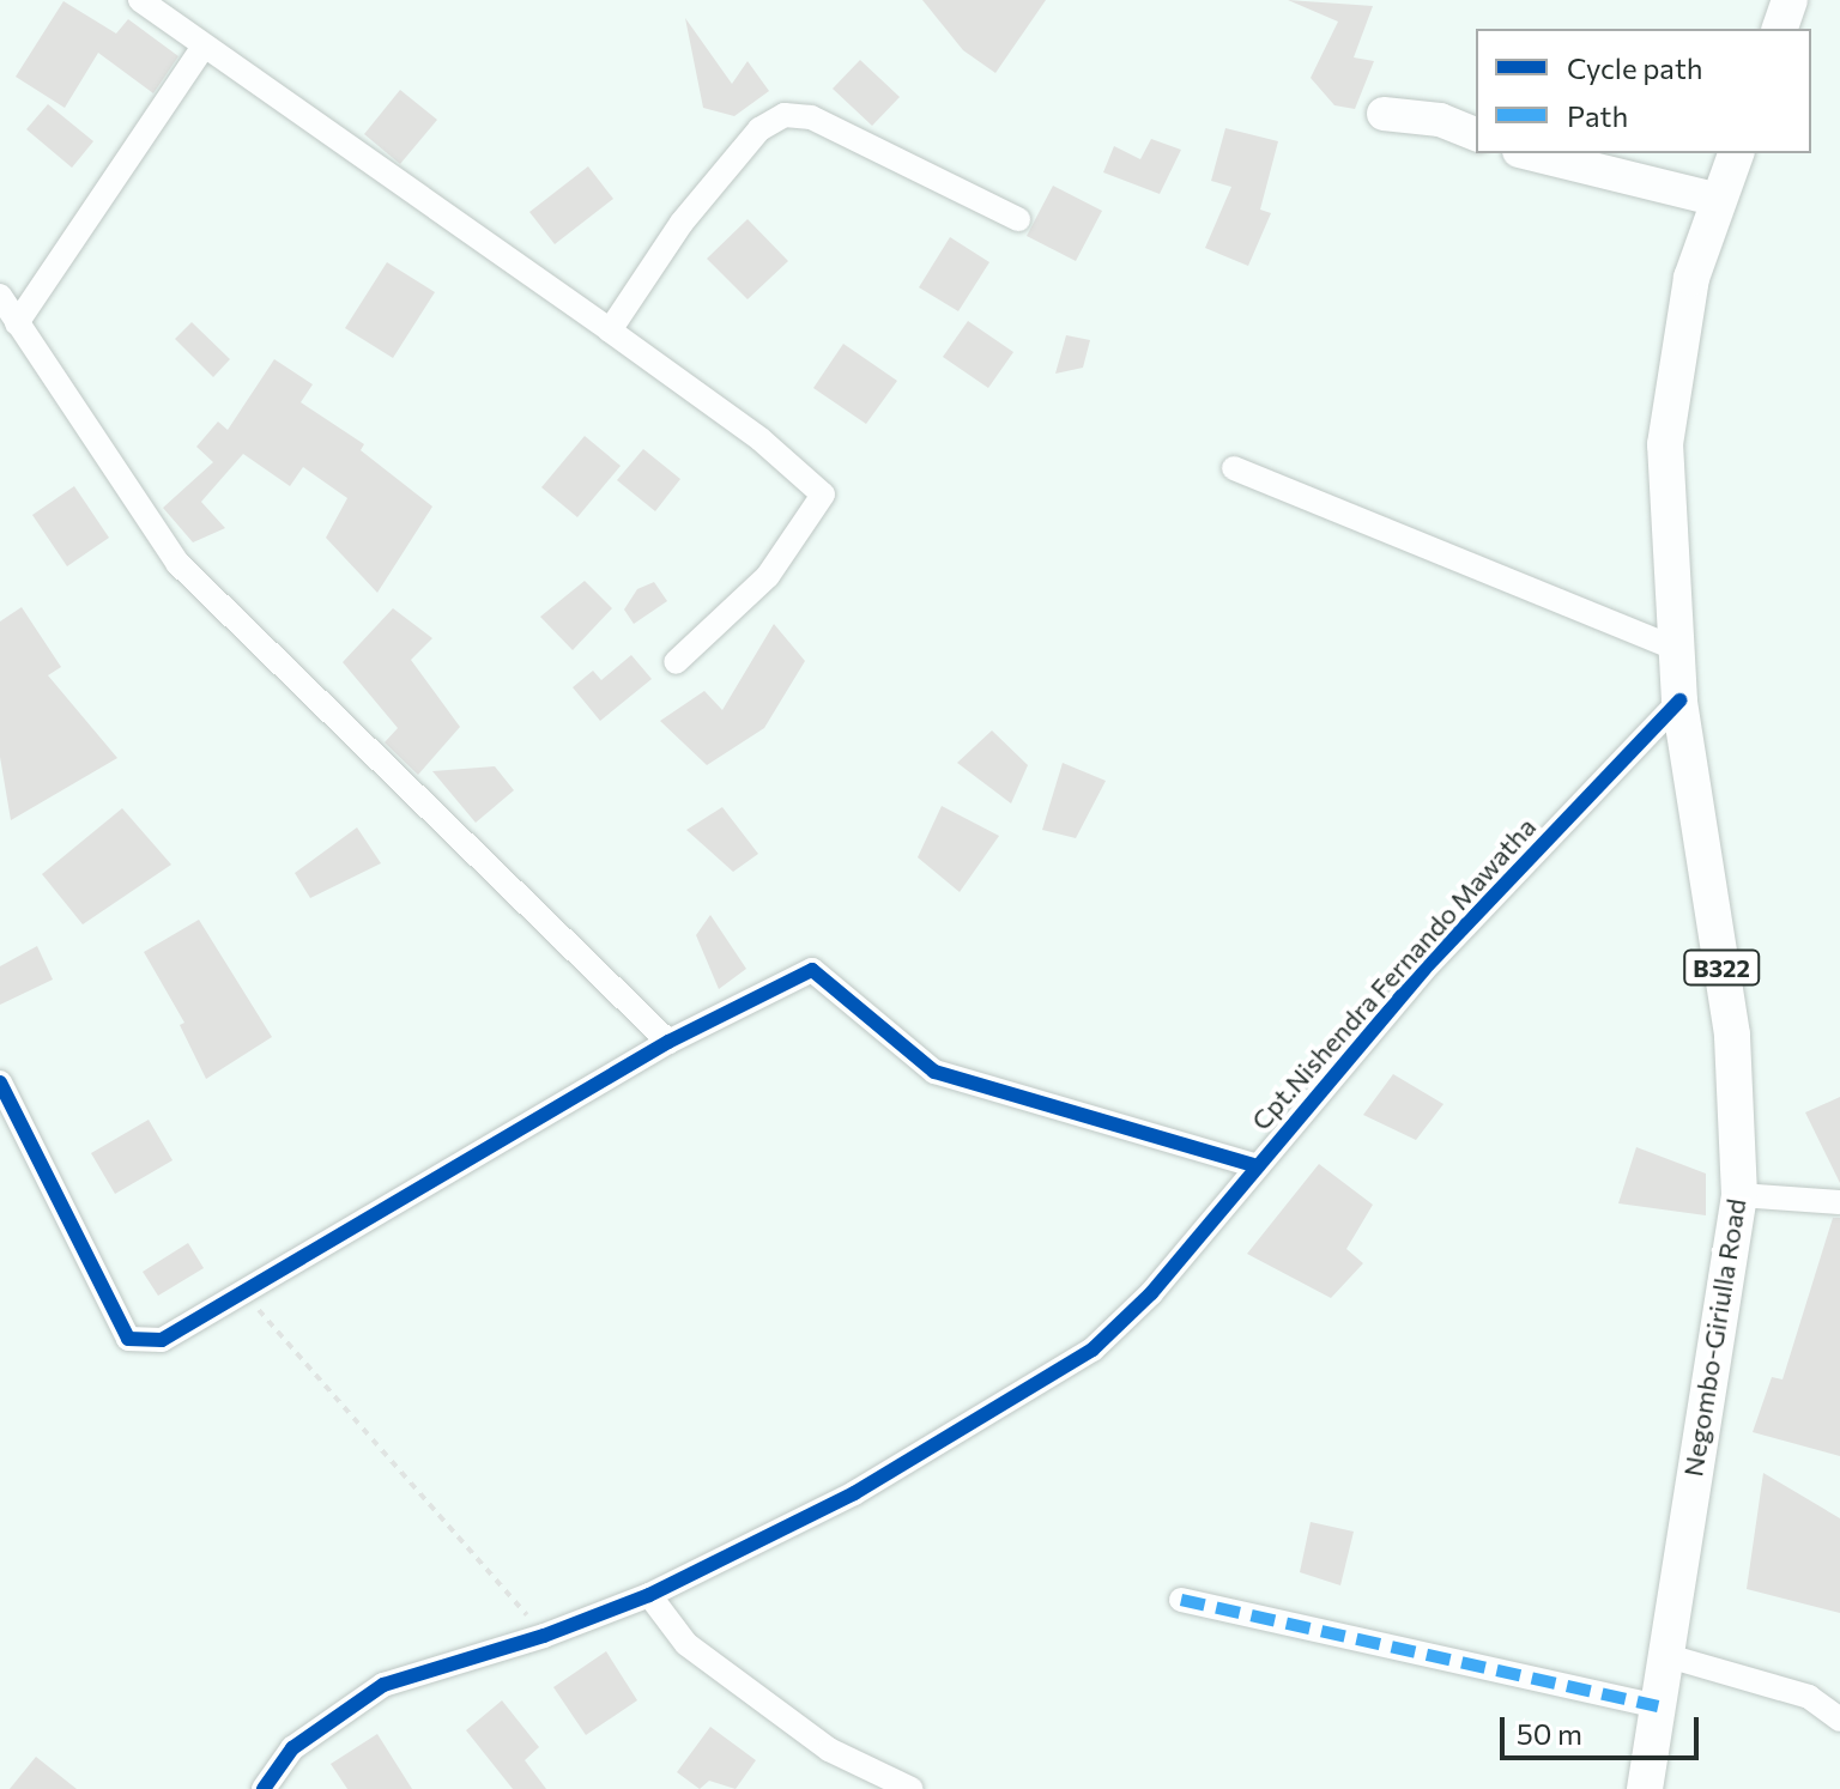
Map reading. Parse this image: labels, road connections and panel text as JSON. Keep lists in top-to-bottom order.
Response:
{
  "streets": {
    "main road": ["B322", "Negombo-Giriulla Road"],
    "street": ["Cpt.Nishendra Fernando Mawatha"]
  },
  "crossings": [
    ["Cpt.Nishendra Fernando Mawatha", "Negombo-Giriulla Road"]
  ],
  "legend": ["Cycle path", "Path"],
  "scale_bar": "50 m"
}
